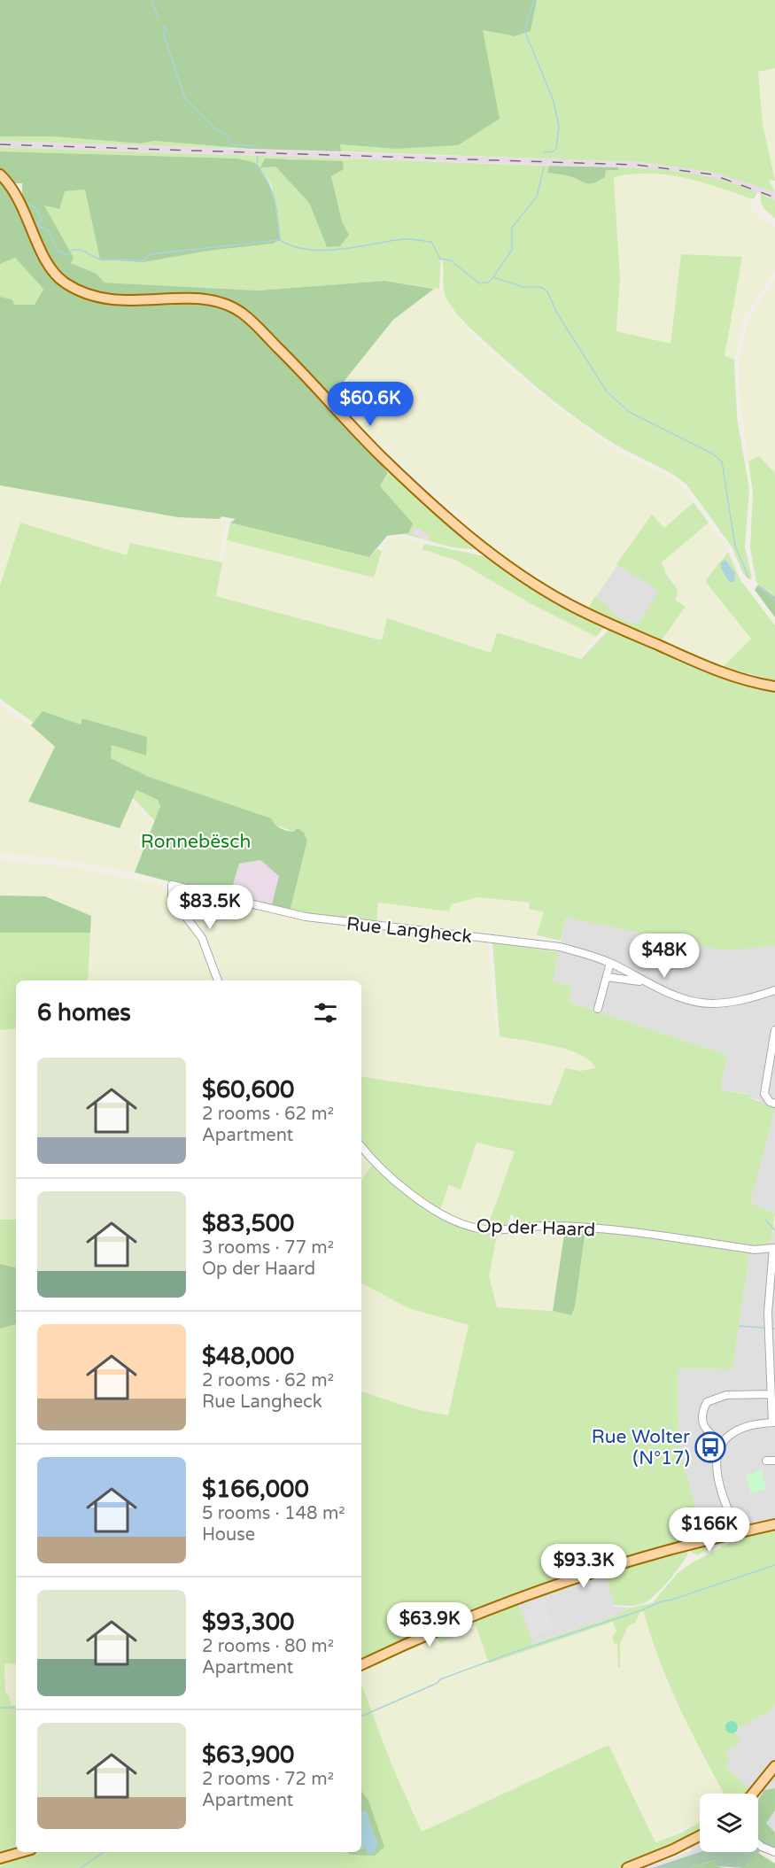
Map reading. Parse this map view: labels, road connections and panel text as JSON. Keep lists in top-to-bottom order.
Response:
{
  "streets": {
    "street": ["Rue Langheck", "Op der Haard"]
  },
  "parks": ["Ronnebësch"],
  "places": {
    "bus stop": ["Rue Wolter (N°17)"]
  },
  "page": {
    "price": [
      "$60.6K",
      "$83.5K",
      "$48K",
      "$166K",
      "$93.3K",
      "$63.9K"
    ],
    "heading": "6 homes",
    "list": [
      {
        "name": "$60,600",
        "note": "2 rooms · 62 m² · Apartment"
      },
      {
        "name": "$83,500",
        "note": "3 rooms · 77 m² · Op der Haard"
      },
      {
        "name": "$48,000",
        "note": "2 rooms · 62 m² · Rue Langheck"
      },
      {
        "name": "$166,000",
        "note": "5 rooms · 148 m² · House"
      },
      {
        "name": "$93,300",
        "note": "2 rooms · 80 m² · Apartment"
      },
      {
        "name": "$63,900",
        "note": "2 rooms · 72 m² · Apartment"
      }
    ]
  }
}
